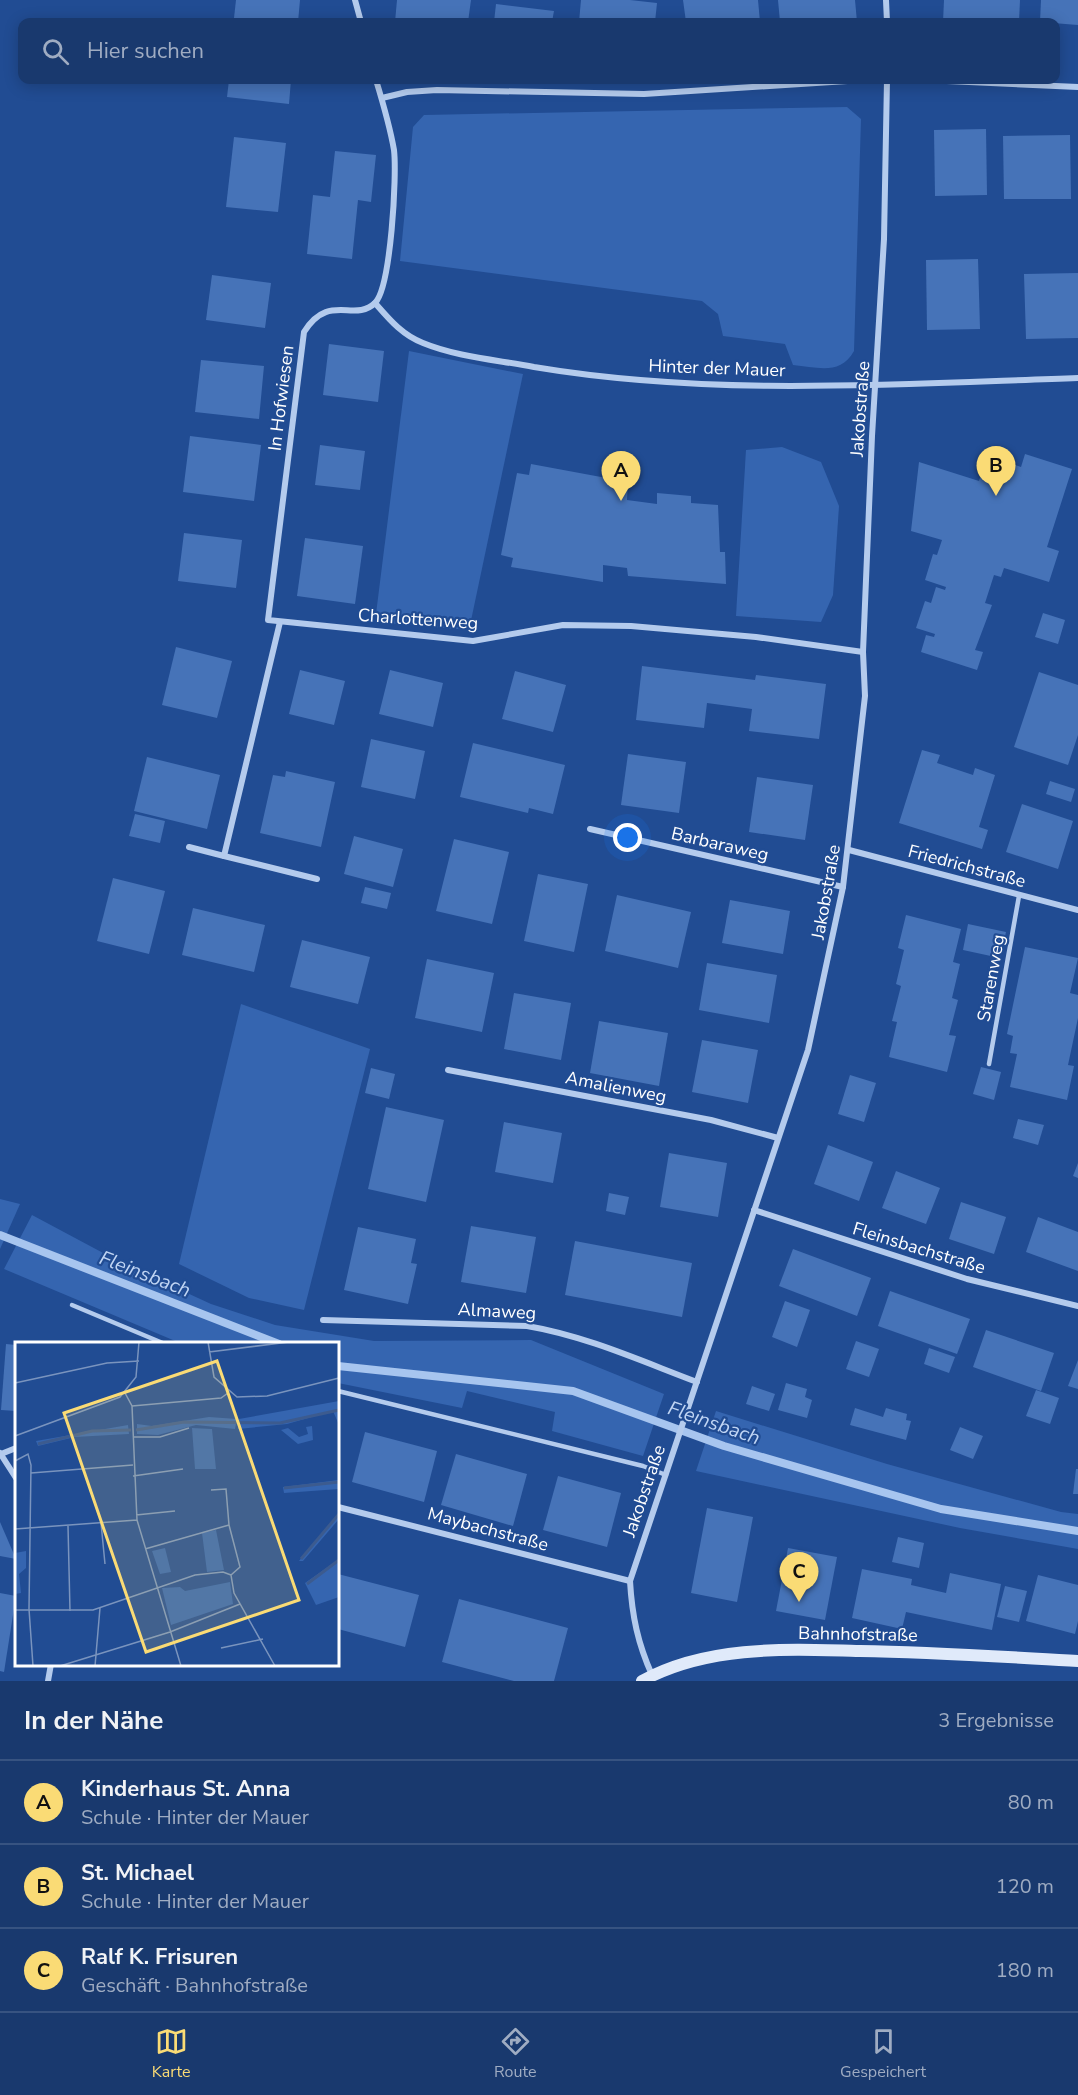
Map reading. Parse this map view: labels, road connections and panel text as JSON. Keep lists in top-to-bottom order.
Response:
{
  "streets": {
    "street": [
      "Hinter der Mauer",
      "In Hofwiesen",
      "Jakobstraße",
      "Charlottenweg",
      "Barbaraweg",
      "Friedrichstraße",
      "Amalienweg",
      "Fleinsbachstraße",
      "Almaweg",
      "Maybachstraße",
      "Bahnhofstraße"
    ],
    "lane": ["Starenweg"]
  },
  "crossings": [
    ["Hinter der Mauer", "In Hofwiesen"],
    ["Hinter der Mauer", "Jakobstraße"],
    ["In Hofwiesen", "Charlottenweg"],
    ["Jakobstraße", "Charlottenweg"],
    ["Jakobstraße", "Barbaraweg"],
    ["Jakobstraße", "Friedrichstraße"],
    ["Jakobstraße", "Amalienweg"],
    ["Jakobstraße", "Fleinsbachstraße"],
    ["Jakobstraße", "Almaweg"],
    ["Jakobstraße", "Maybachstraße"],
    ["Jakobstraße", "Bahnhofstraße"],
    ["Friedrichstraße", "Starenweg"]
  ],
  "water": ["Fleinsbach"],
  "page": {
    "search": "Hier suchen",
    "pins": ["B", "A", "C"],
    "heading": ["In der Nähe", "3 Ergebnisse"],
    "list": [
      {
        "mark": "A",
        "name": "Kinderhaus St. Anna",
        "note": "Schule · Hinter der Mauer",
        "value": "80 m"
      },
      {
        "mark": "B",
        "name": "St. Michael",
        "note": "Schule · Hinter der Mauer",
        "value": "120 m"
      },
      {
        "mark": "C",
        "name": "Ralf K. Frisuren",
        "note": "Geschäft · Bahnhofstraße",
        "value": "180 m"
      }
    ],
    "nav": ["Karte", "Route", "Gespeichert"]
  }
}
